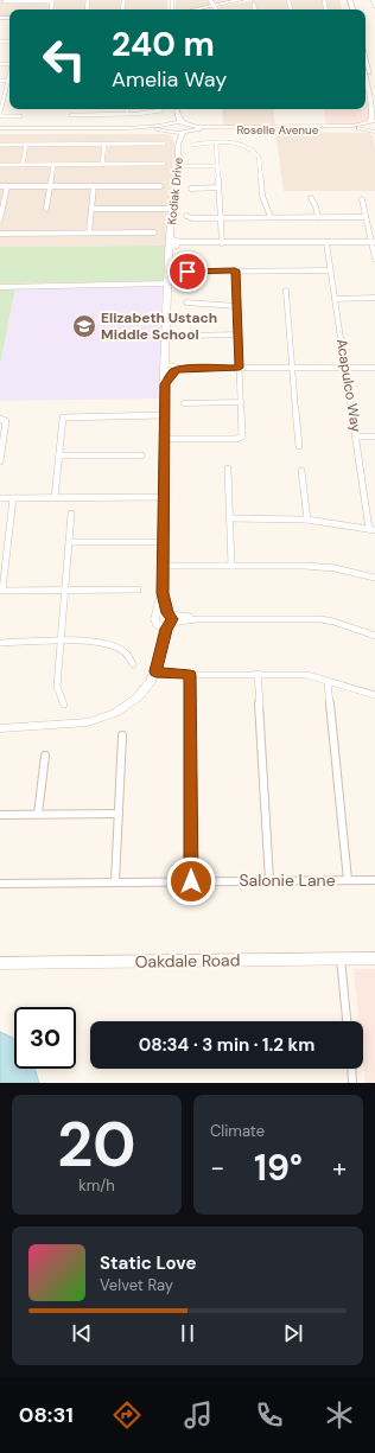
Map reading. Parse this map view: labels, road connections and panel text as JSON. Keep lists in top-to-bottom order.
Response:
{
  "streets": {
    "street": [
      "Roselle Avenue",
      "Kodiak Drive",
      "Acapulco Way",
      "Salonie Lane",
      "Oakdale Road"
    ]
  },
  "crossings": [
    ["Roselle Avenue", "Kodiak Drive"]
  ],
  "places": {
    "school or university": ["Elizabeth Ustach Middle School"]
  },
  "page": {
    "turn": ["240 m", "Amelia Way"],
    "limit": "30",
    "trip": "08:34 · 3 min · 1.2 km",
    "tile": [
      ["20", "km/h"],
      "Climate"
    ],
    "heat": ["−", "19°", "+"],
    "song": ["Static Love", "Velvet Ray"],
    "tabs": "08:31"
  }
}
